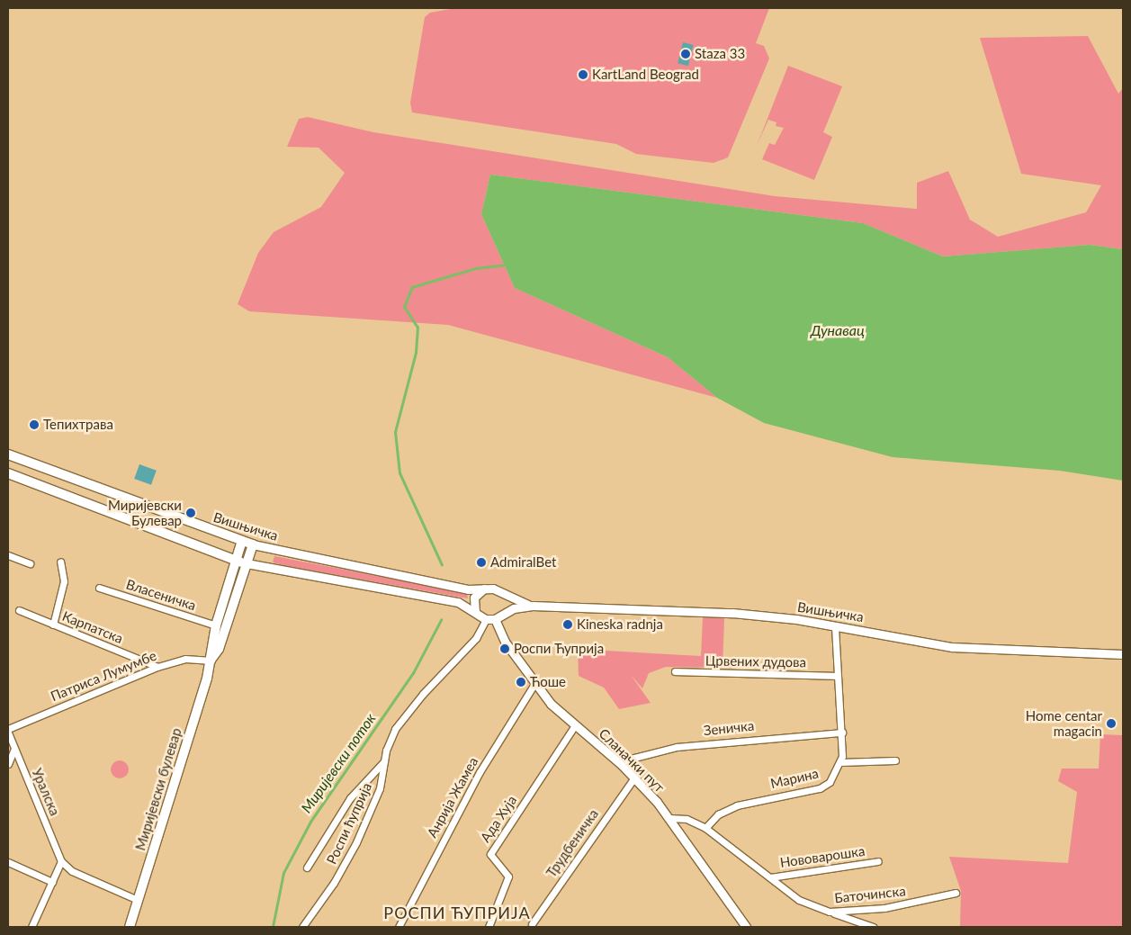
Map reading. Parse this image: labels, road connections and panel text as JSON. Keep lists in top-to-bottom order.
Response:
{
  "streets": {
    "main road": ["Вишњичка", "Миријевски булевар"],
    "street": [
      "Власеничка",
      "Карпатска",
      "Црвених дудова",
      "Патриса Лумумбе",
      "Зеничка",
      "Сланачки пут",
      "Марина",
      "Уралска",
      "Анрија Жамеа",
      "Ада Хуја",
      "Роспи ћуприја",
      "Трудбеничка",
      "Нововарошка",
      "Баточинска"
    ]
  },
  "crossings": [
    ["Вишњичка", "Сланачки пут"],
    ["Вишњичка", "Марина"],
    ["Вишњичка", "Миријевски булевар"],
    ["Вишњичка", "Роспи ћуприја"],
    ["Власеничка", "Миријевски булевар"],
    ["Карпатска", "Патриса Лумумбе"],
    ["Црвених дудова", "Марина"],
    ["Патриса Лумумбе", "Миријевски булевар"],
    ["Зеничка", "Сланачки пут"],
    ["Зеничка", "Марина"],
    ["Сланачки пут", "Анрија Жамеа"],
    ["Сланачки пут", "Ада Хуја"],
    ["Сланачки пут", "Роспи ћуприја"],
    ["Сланачки пут", "Трудбеничка"],
    ["Марина", "Баточинска"],
    ["Нововарошка", "Баточинска"]
  ],
  "districts": ["РОСПИ ЋУПРИЈА"],
  "water": ["Дунавац", "Миријевски поток"],
  "places": [
    "Staza 33",
    "KartLand Beograd",
    "Тепихтрава",
    "Миријевски Булевар",
    "AdmiralBet",
    "Kineska radnja",
    "Роспи Ћуприја",
    "Ћоше",
    "Home centar magacin"
  ]
}
